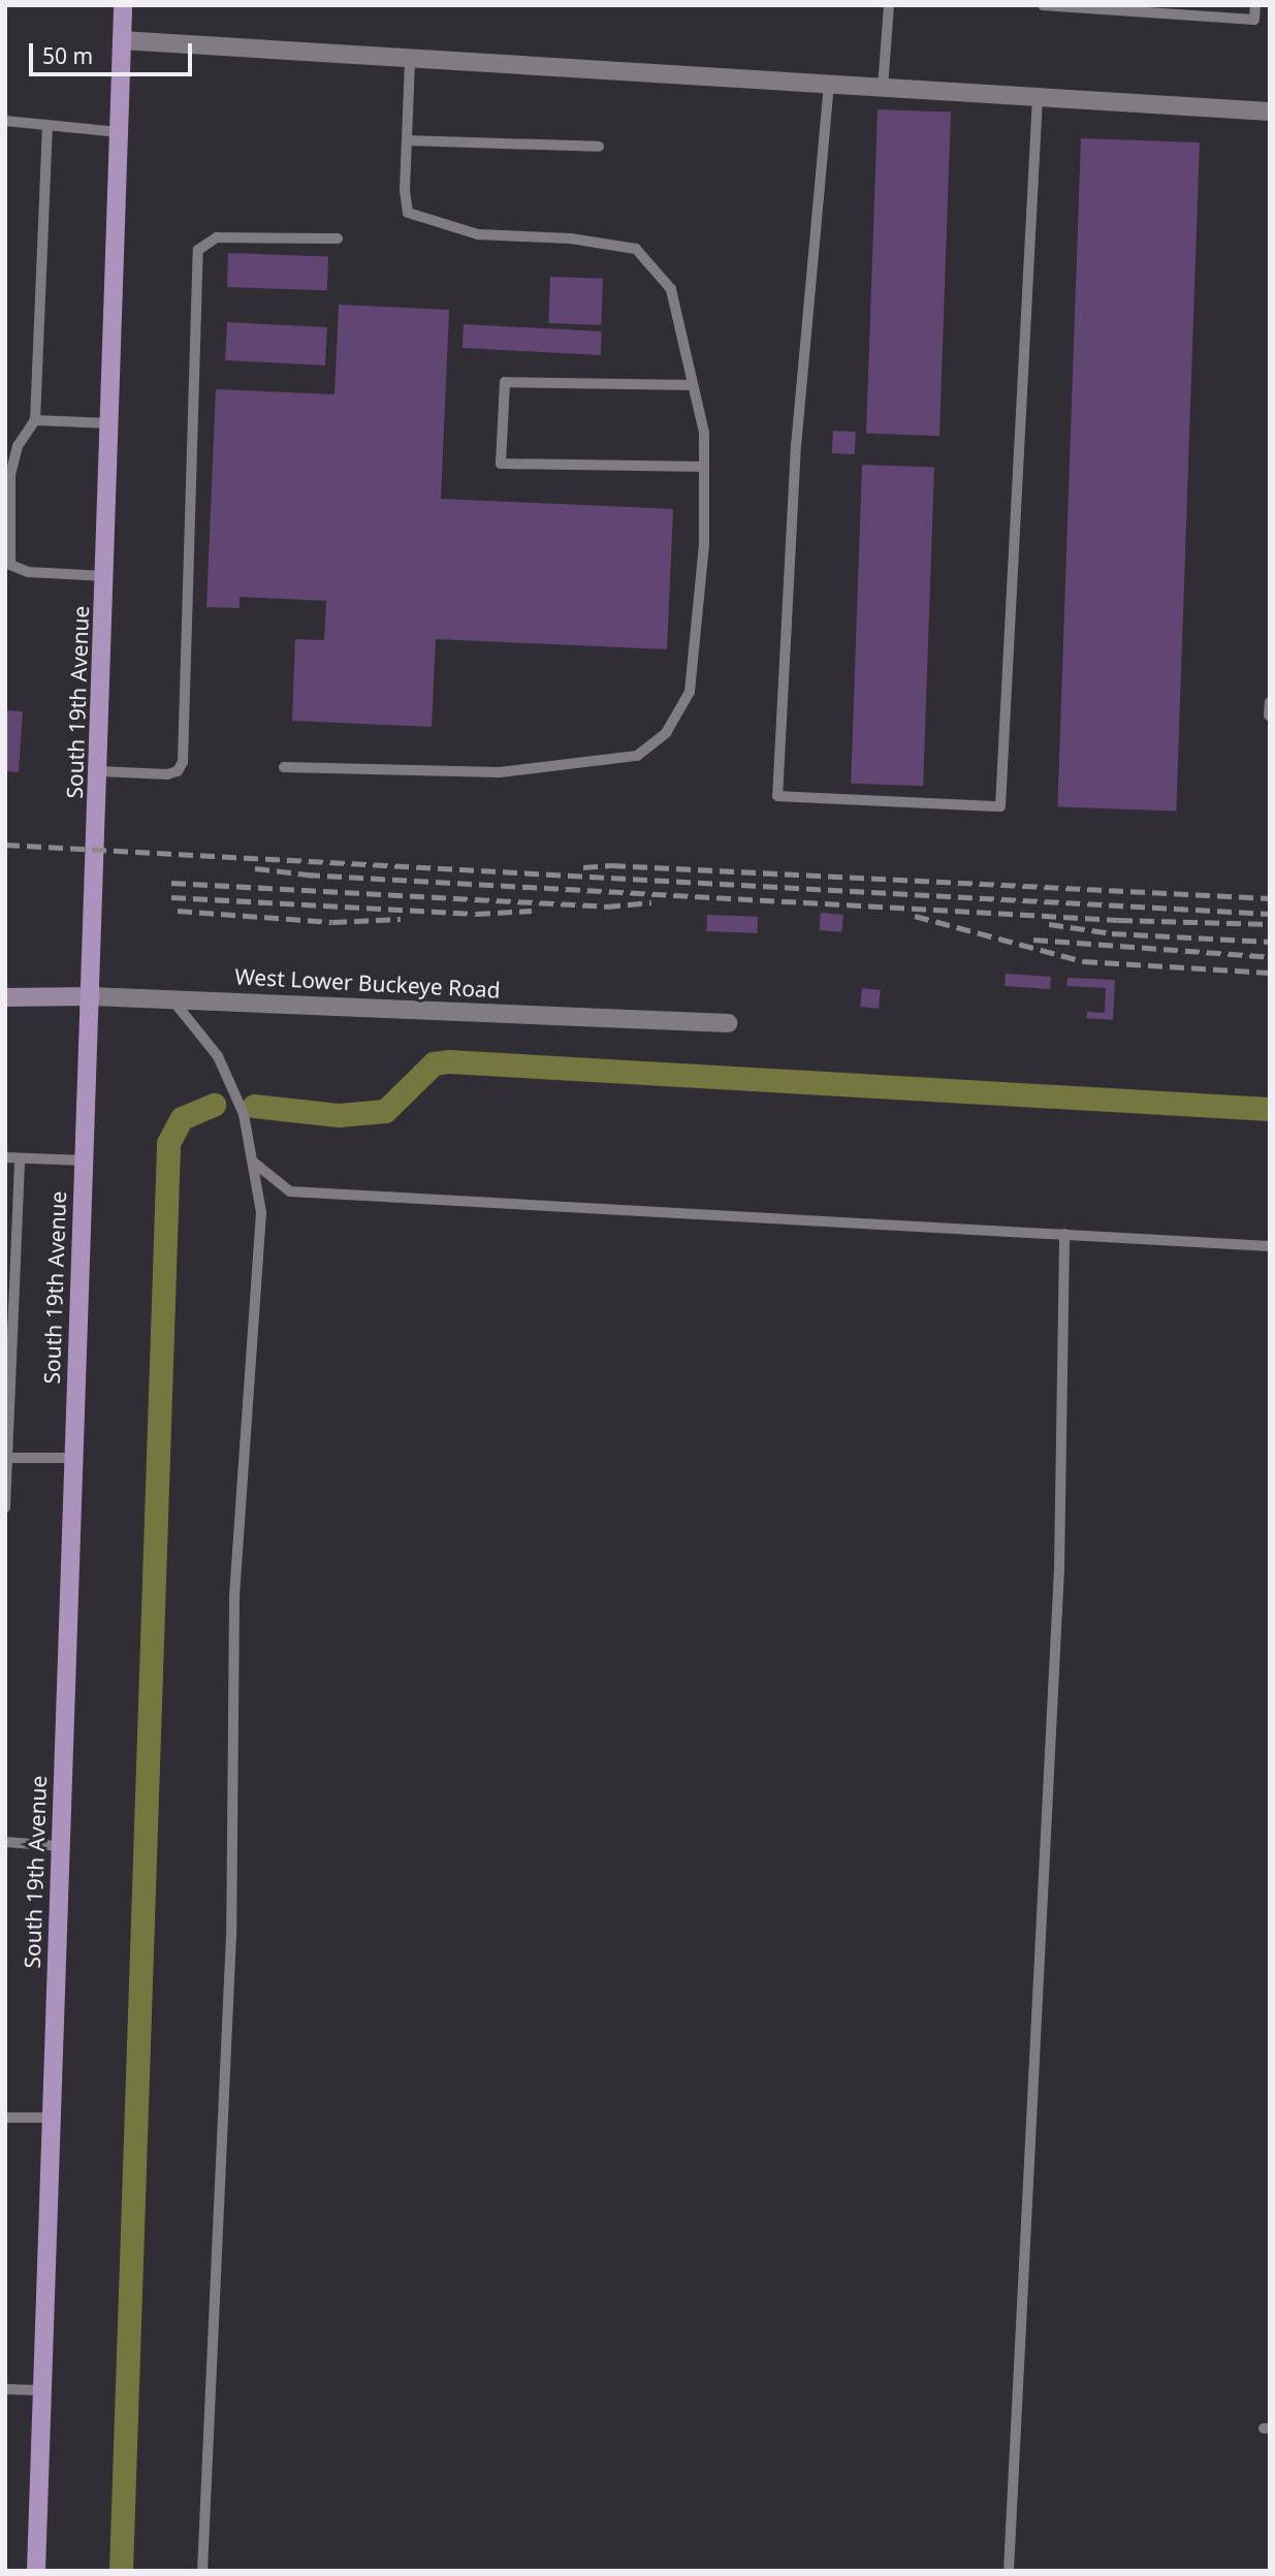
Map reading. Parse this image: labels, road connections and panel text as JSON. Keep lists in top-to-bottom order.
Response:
{
  "streets": {
    "main road": ["South 19th Avenue", "West Lower Buckeye Road"]
  },
  "crossings": [
    ["South 19th Avenue", "West Lower Buckeye Road"]
  ],
  "scale_bar": "50 m"
}
